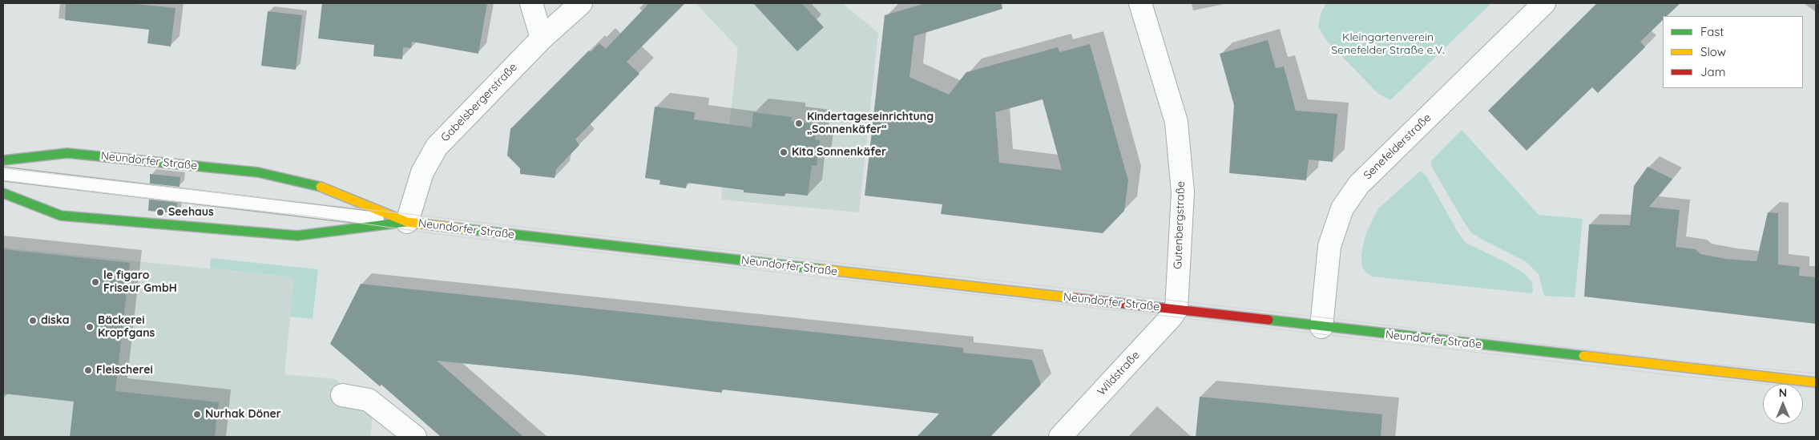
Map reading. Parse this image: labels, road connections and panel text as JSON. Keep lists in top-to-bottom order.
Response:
{
  "streets": {
    "street": [
      "Gabelsbergerstraße",
      "Senefelderstraße",
      "Neundorfer Straße",
      "Gutenbergstraße",
      "Wildstraße"
    ]
  },
  "crossings": [
    ["Gabelsbergerstraße", "Neundorfer Straße"],
    ["Senefelderstraße", "Neundorfer Straße"],
    ["Neundorfer Straße", "Gutenbergstraße"],
    ["Neundorfer Straße", "Wildstraße"],
    ["Gutenbergstraße", "Wildstraße"]
  ],
  "parks": ["Kleingartenverein Senefelder Straße e.V."],
  "places": [
    "Kindertageseinrichtung „Sonnenkäfer“",
    "Kita Sonnenkäfer",
    "Seehaus",
    "le figaro Friseur GmbH",
    "diska",
    "Bäckerei Kropfgans",
    "Fleischerei",
    "Nurhak Döner"
  ],
  "legend": ["Fast", "Slow", "Jam"],
  "north": "top"
}
